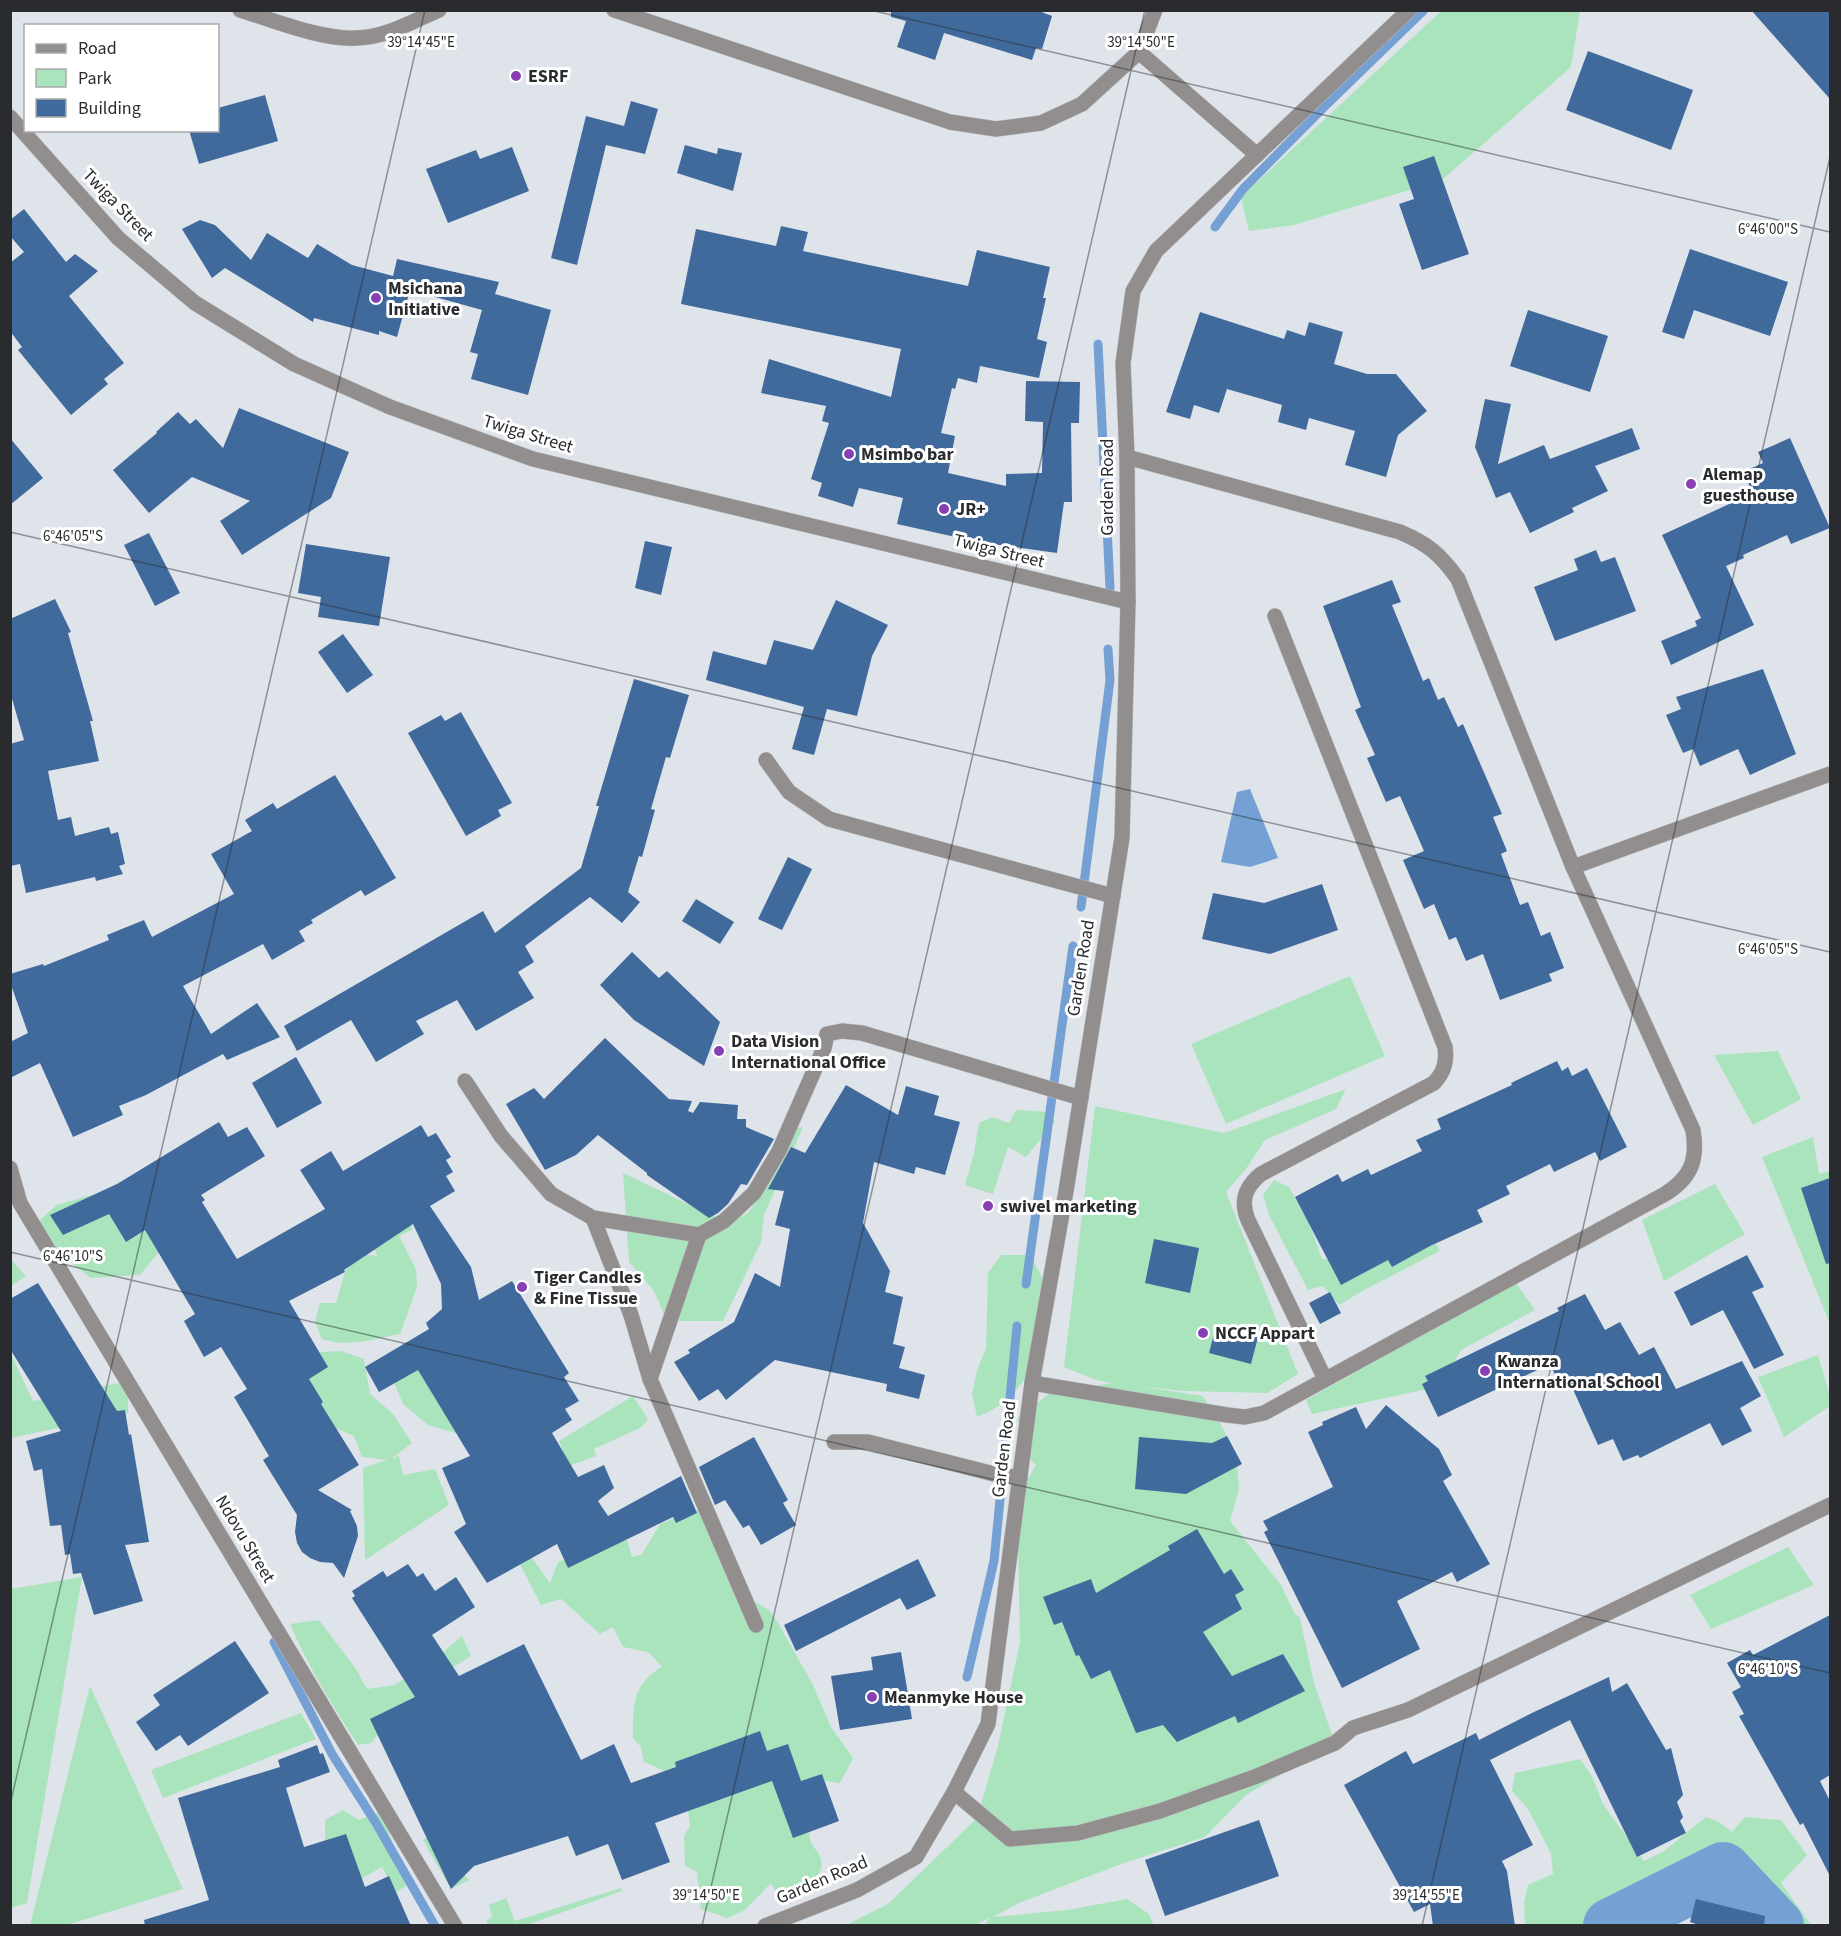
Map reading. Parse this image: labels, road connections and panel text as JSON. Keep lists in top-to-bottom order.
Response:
{
  "streets": {
    "street": ["Twiga Street", "Garden Road", "Ndovu Street"]
  },
  "crossings": [
    ["Twiga Street", "Garden Road"]
  ],
  "places": [
    "ESRF",
    "Msichana Initiative",
    "Msimbo bar",
    "Alemap guesthouse",
    "JR+",
    "Data Vision International Office",
    "swivel marketing",
    "Tiger Candles & Fine Tissue",
    "NCCF Appart",
    "Kwanza International School",
    "Meanmyke House"
  ],
  "legend": ["Road", "Park", "Building"],
  "coordinates": [
    "39°14'45\"E",
    "39°14'50\"E",
    "6°46'00\"S",
    "6°46'05\"S",
    "6°46'10\"S",
    "39°14'55\"E"
  ]
}
